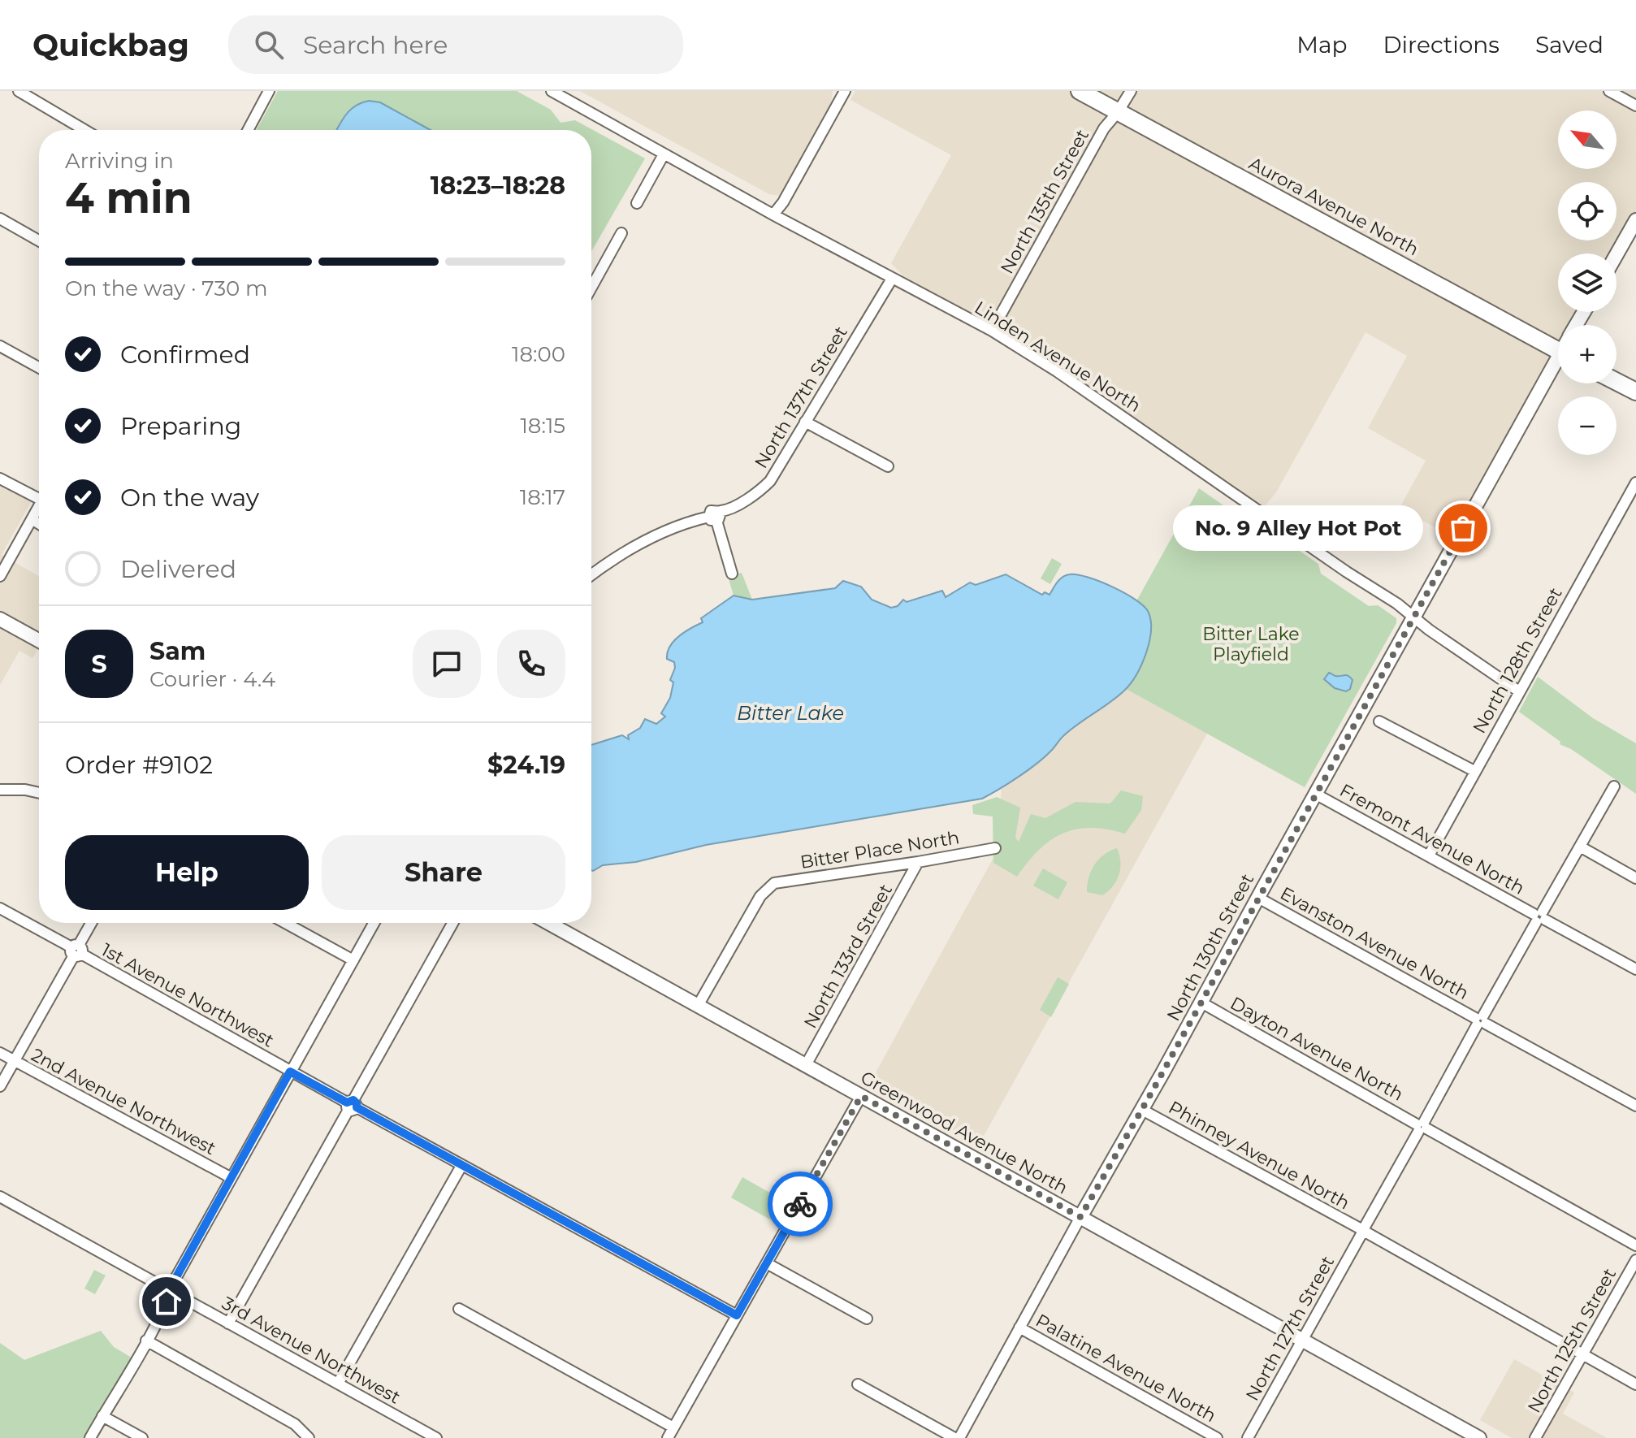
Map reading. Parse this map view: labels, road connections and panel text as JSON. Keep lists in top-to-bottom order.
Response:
{
  "streets": {
    "highway": ["Aurora Avenue North"],
    "main road": ["North 130th Street", "Greenwood Avenue North"],
    "street": [
      "North 135th Street",
      "Linden Avenue North",
      "North 137th Street",
      "North 128th Street",
      "Fremont Avenue North",
      "Bitter Place North",
      "Evanston Avenue North",
      "North 133rd Street",
      "1st Avenue Northwest",
      "Dayton Avenue North",
      "2nd Avenue Northwest",
      "Phinney Avenue North",
      "North 127th Street",
      "North 125th Street",
      "3rd Avenue Northwest",
      "Palatine Avenue North"
    ]
  },
  "crossings": [
    ["North 135th Street", "Aurora Avenue North"],
    ["North 135th Street", "Linden Avenue North"],
    ["Linden Avenue North", "North 137th Street"],
    ["Linden Avenue North", "North 128th Street"],
    ["Linden Avenue North", "North 130th Street"],
    ["North 128th Street", "Fremont Avenue North"],
    ["Fremont Avenue North", "North 130th Street"],
    ["Fremont Avenue North", "North 127th Street"],
    ["Bitter Place North", "North 133rd Street"],
    ["Bitter Place North", "Greenwood Avenue North"],
    ["Evanston Avenue North", "North 130th Street"],
    ["Evanston Avenue North", "North 127th Street"],
    ["North 130th Street", "Dayton Avenue North"],
    ["North 130th Street", "Greenwood Avenue North"],
    ["North 130th Street", "Phinney Avenue North"],
    ["North 130th Street", "Palatine Avenue North"],
    ["North 133rd Street", "Greenwood Avenue North"],
    ["Dayton Avenue North", "North 127th Street"],
    ["Greenwood Avenue North", "North 127th Street"],
    ["Phinney Avenue North", "North 127th Street"],
    ["Phinney Avenue North", "North 125th Street"]
  ],
  "water": ["Bitter Lake"],
  "parks": ["Bitter Lake Playfield"],
  "places": ["No. 9 Alley Hot Pot"],
  "north": "top left",
  "page": {
    "header": "Quickbag",
    "search": "Search here",
    "nav": ["Map", "Directions", "Saved"],
    "map_buttons": ["+", "−"],
    "heading": ["4 min", "Arriving in", "18:23–18:28"],
    "panel": [
      "Sam",
      "Courier · 4.4",
      "Order #9102",
      "$24.19"
    ],
    "bar": "On the way · 730 m",
    "list": [
      ["Confirmed", "18:00"],
      ["Preparing", "18:15"],
      ["On the way", "18:17"],
      "Delivered"
    ],
    "bubble": "No. 9 Alley Hot Pot",
    "round": "S",
    "buttons": ["Help", "Share"]
  }
}
